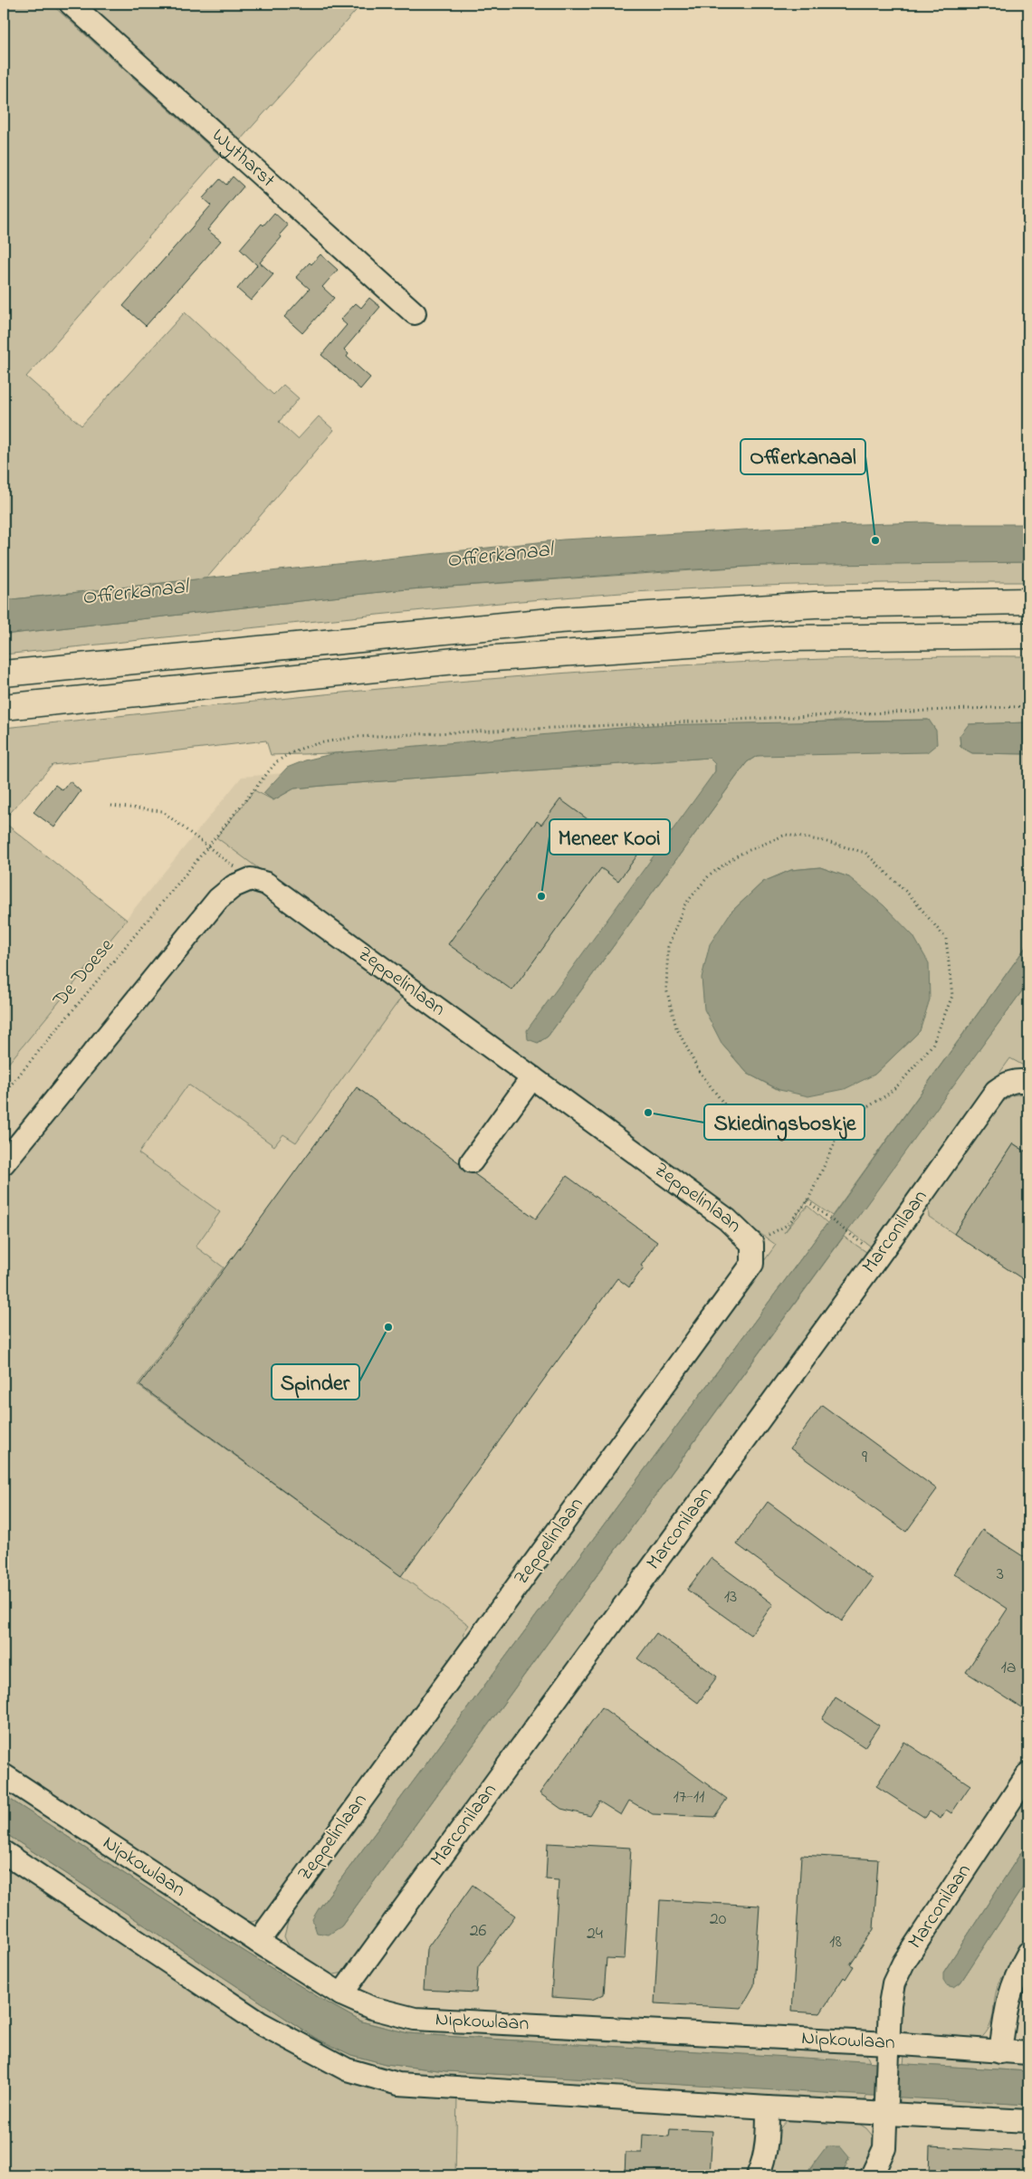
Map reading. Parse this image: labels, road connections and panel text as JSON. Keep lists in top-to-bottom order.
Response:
{
  "streets": {
    "street": [
      "Wytharst",
      "Zeppelinlaan",
      "Marconilaan",
      "Nipkowlaan"
    ],
    "path": ["De Doese"]
  },
  "crossings": [
    ["Zeppelinlaan", "Nipkowlaan"],
    ["Marconilaan", "Nipkowlaan"]
  ],
  "water": ["Offierkanaal"],
  "places": [
    "Offierkanaal",
    "Meneer Kooi",
    "Skiedingsboskje",
    "Spinder"
  ],
  "house_numbers": [
    "9",
    "3",
    "13",
    "1a",
    "17-11",
    "20",
    "26",
    "24",
    "18"
  ]
}
